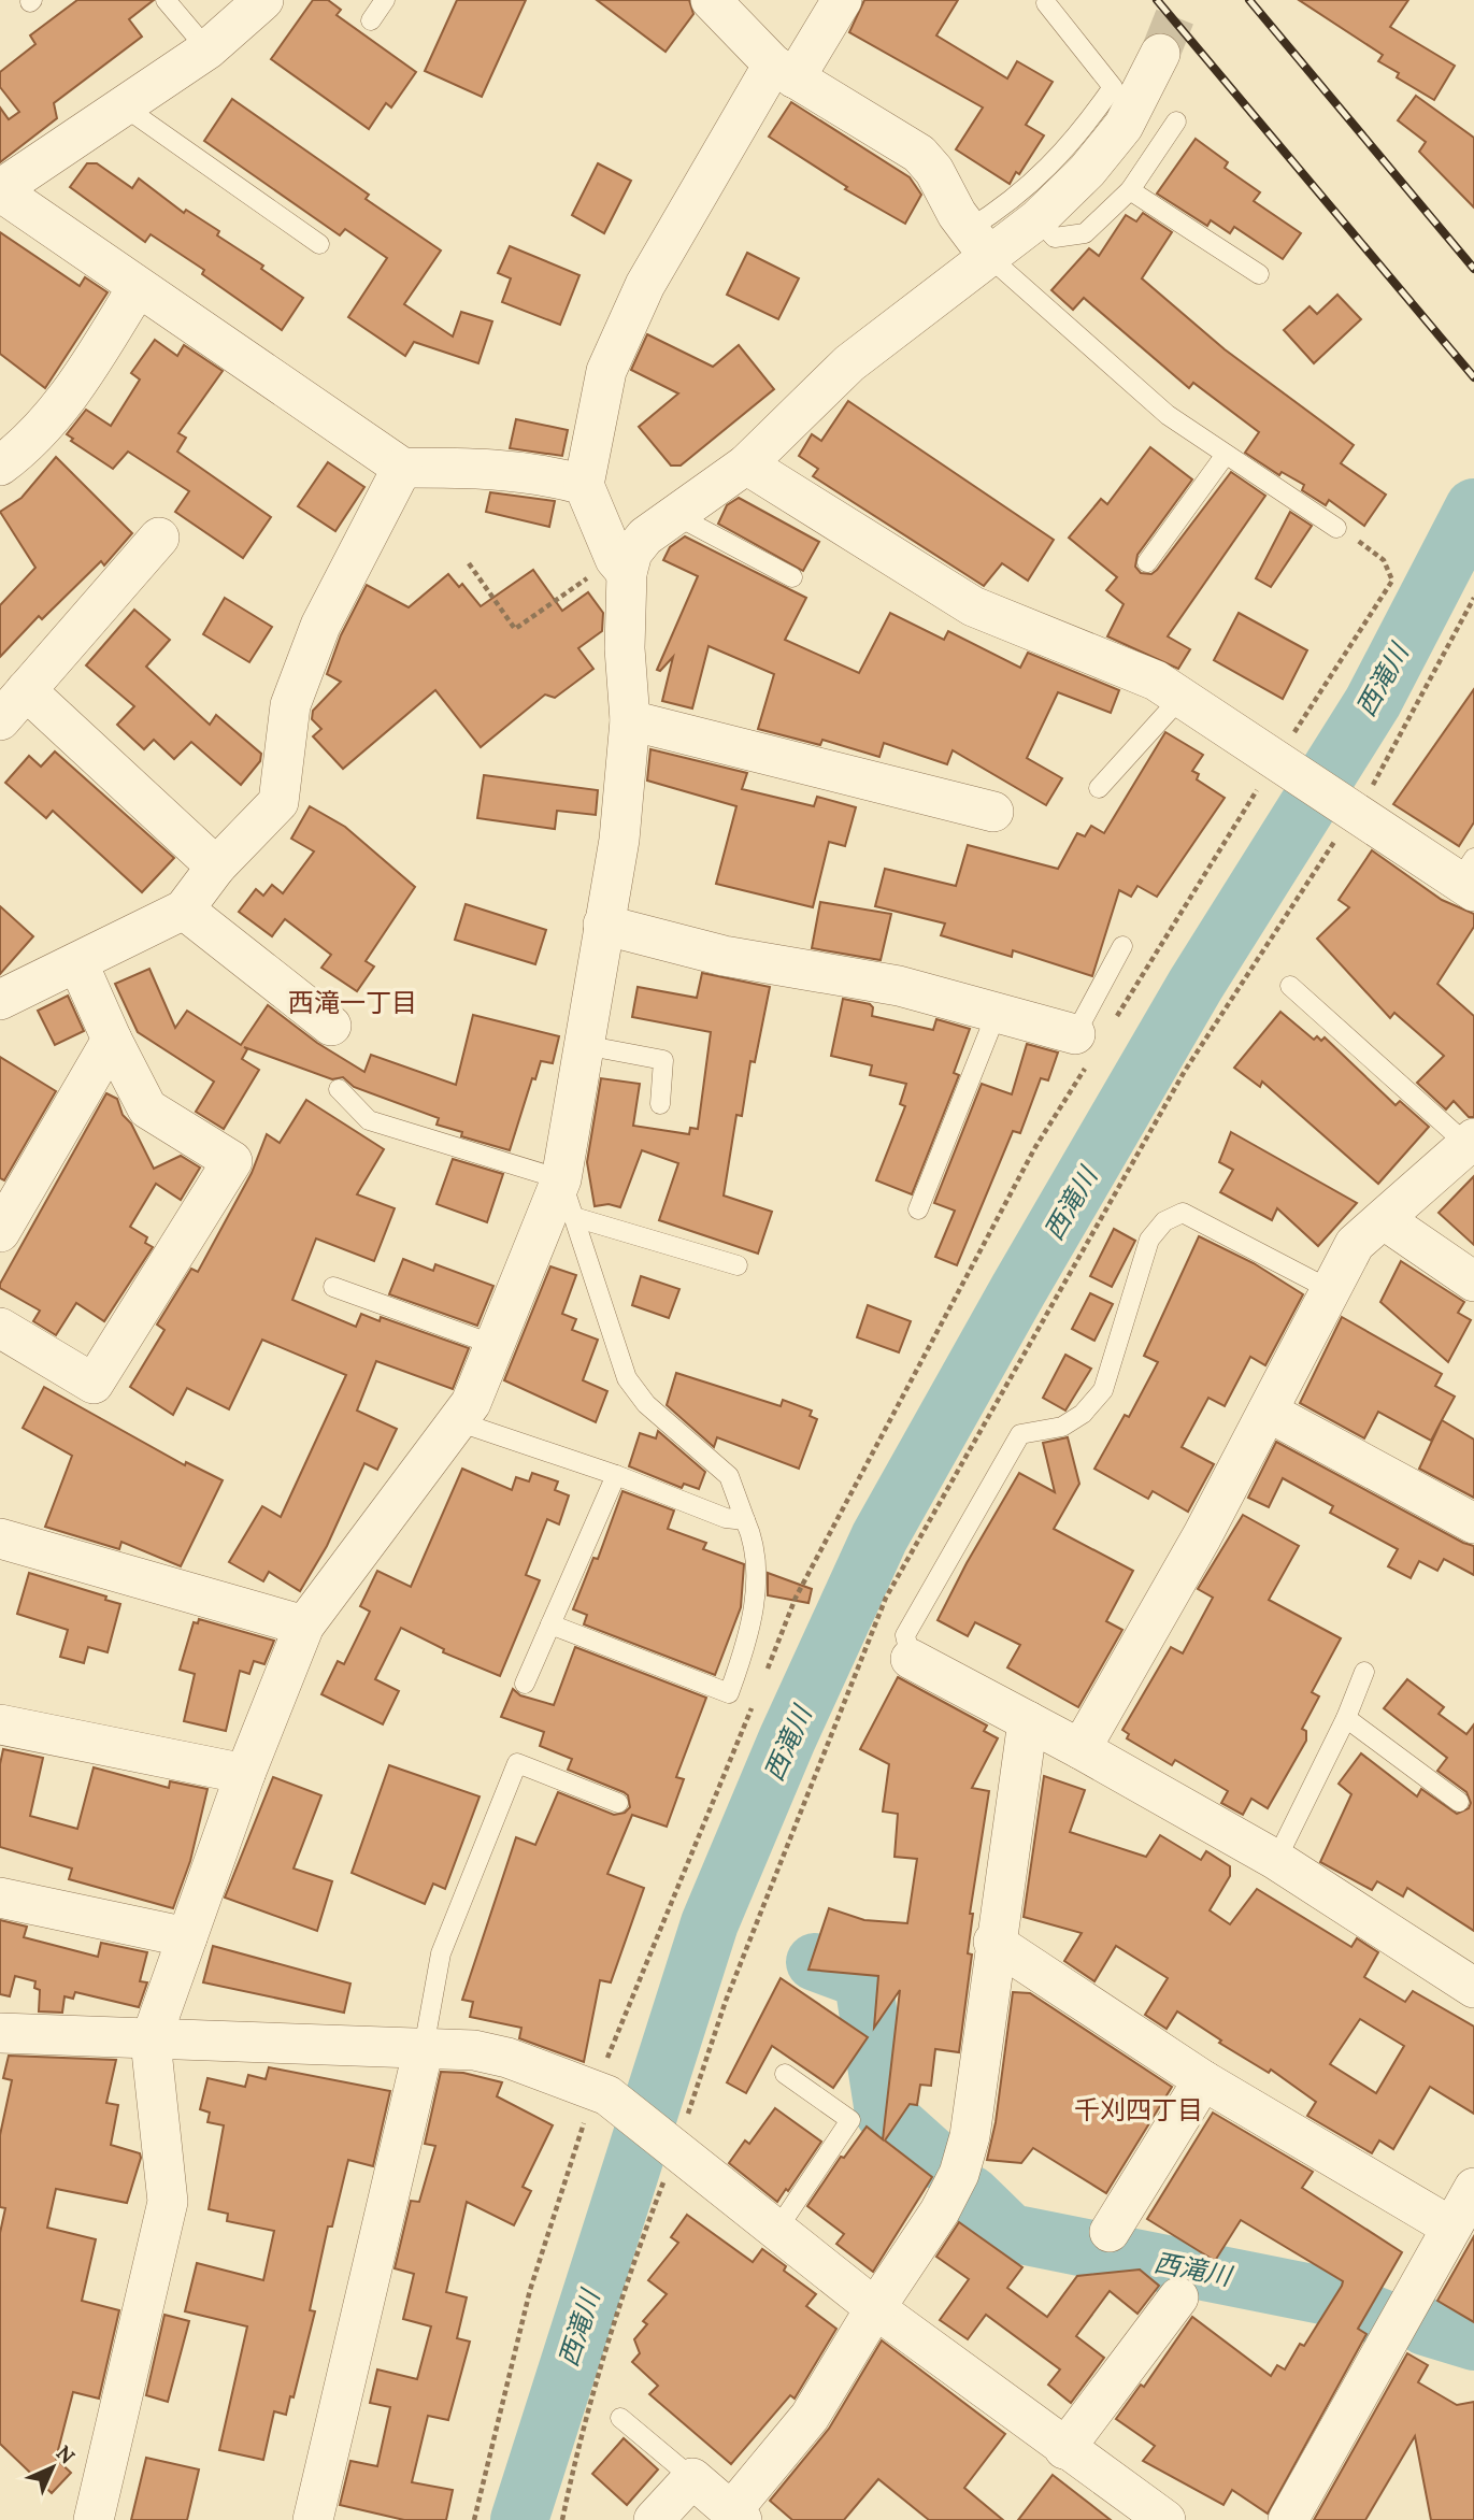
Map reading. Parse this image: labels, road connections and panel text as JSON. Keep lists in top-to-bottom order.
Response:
{
  "districts": ["西滝一丁目", "千刈四丁目"],
  "water": ["西滝川"],
  "north": "top right"
}
